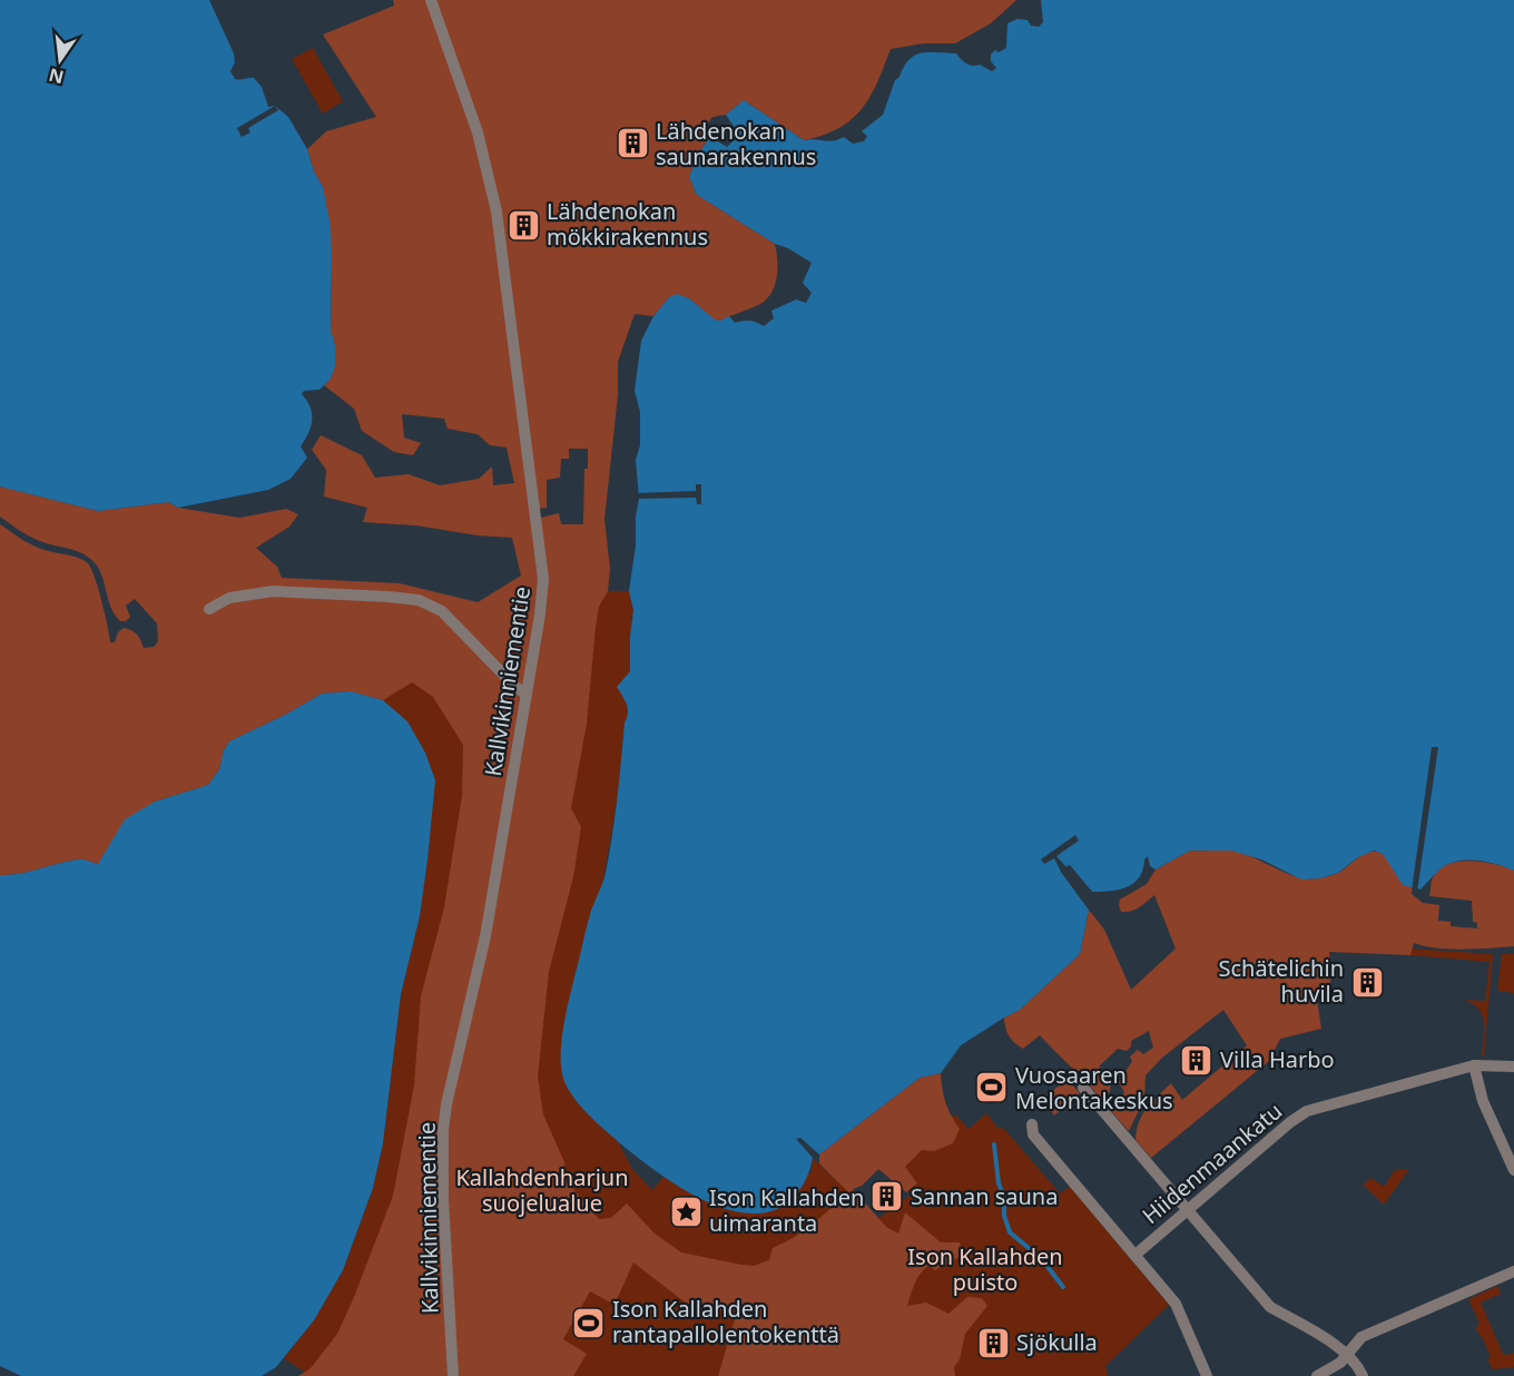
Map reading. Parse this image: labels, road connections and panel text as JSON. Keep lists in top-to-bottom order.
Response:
{
  "streets": {
    "street": ["Kallvikinniementie", "Hiidenmaankatu"]
  },
  "parks": ["Kallahdenharjun suojelualue", "Ison Kallahden puisto"],
  "places": {
    "building": [
      "Lähdenokan saunarakennus",
      "Lähdenokan mökkirakennus",
      "Schätelichin huvila",
      "Villa Harbo",
      "Sannan sauna",
      "Sjökulla"
    ],
    "sports": ["Vuosaaren Melontakeskus", "Ison Kallahden rantapallolentokenttä"],
    "place": ["Ison Kallahden uimaranta"]
  },
  "north": "bottom"
}
